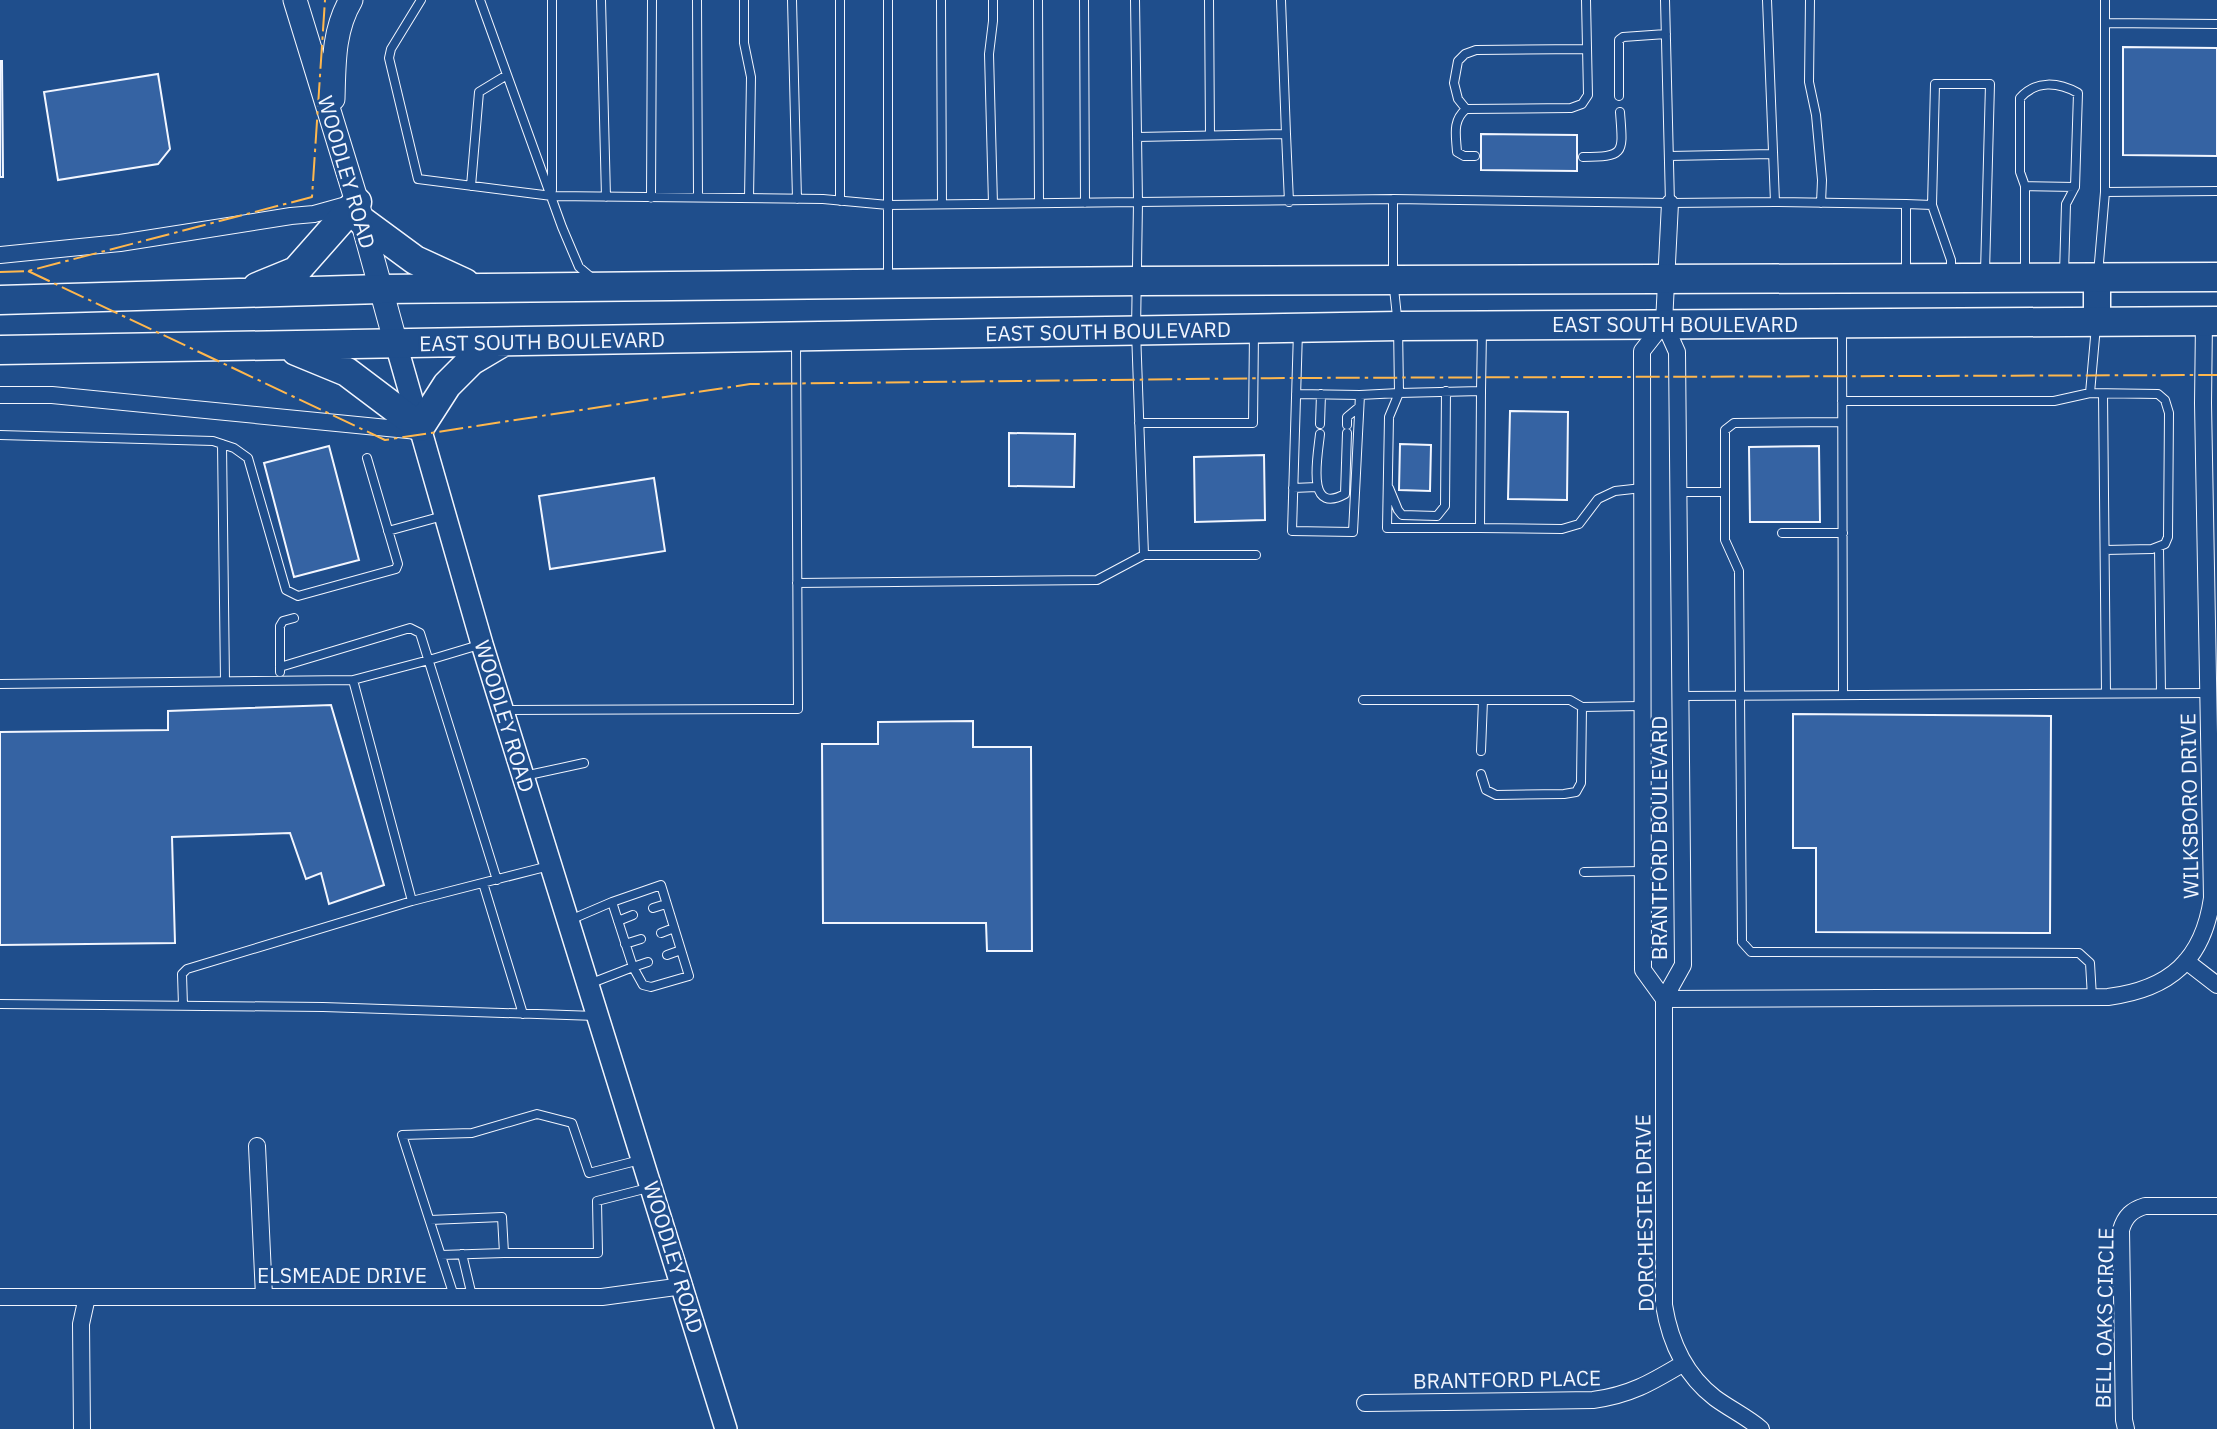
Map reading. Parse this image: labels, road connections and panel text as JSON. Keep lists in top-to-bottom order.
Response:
{
  "streets": {
    "highway": ["EAST SOUTH BOULEVARD"],
    "main road": ["WOODLEY ROAD"],
    "street": [
      "WILKSBORO DRIVE",
      "BRANTFORD BOULEVARD",
      "DORCHESTER DRIVE",
      "ELSMEADE DRIVE",
      "BELL OAKS CIRCLE",
      "BRANTFORD PLACE"
    ]
  },
  "crossings": [
    ["WOODLEY ROAD", "EAST SOUTH BOULEVARD"],
    ["WOODLEY ROAD", "ELSMEADE DRIVE"],
    ["EAST SOUTH BOULEVARD", "WILKSBORO DRIVE"],
    ["EAST SOUTH BOULEVARD", "BRANTFORD BOULEVARD"],
    ["WILKSBORO DRIVE", "BRANTFORD BOULEVARD"],
    ["WILKSBORO DRIVE", "DORCHESTER DRIVE"],
    ["BRANTFORD BOULEVARD", "DORCHESTER DRIVE"],
    ["DORCHESTER DRIVE", "BRANTFORD PLACE"]
  ]
}
